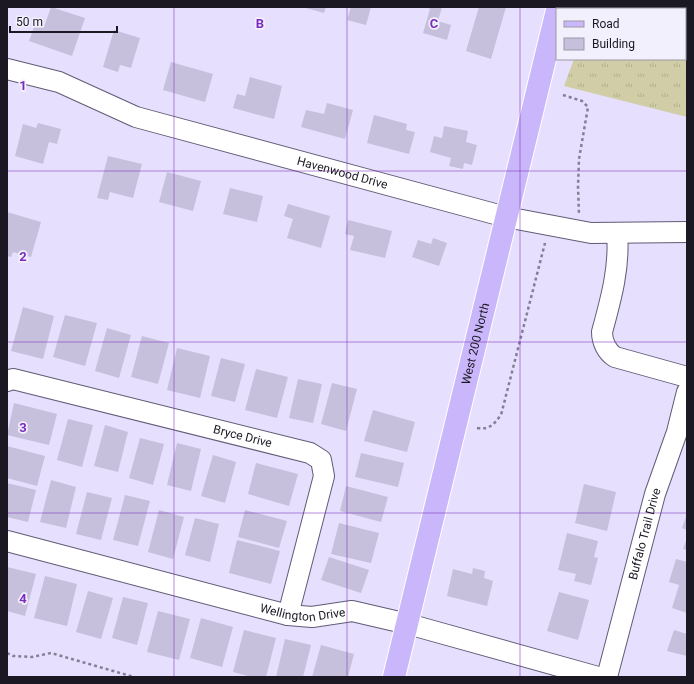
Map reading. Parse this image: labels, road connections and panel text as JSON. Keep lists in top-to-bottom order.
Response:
{
  "streets": {
    "main road": ["West 200 North"],
    "street": [
      "Havenwood Drive",
      "Bryce Drive",
      "Buffalo Trail Drive",
      "Wellington Drive"
    ]
  },
  "crossings": [
    ["Havenwood Drive", "West 200 North"],
    ["West 200 North", "Wellington Drive"],
    ["Bryce Drive", "Wellington Drive"]
  ],
  "legend": ["Road", "Building"],
  "scale_bar": "50 m",
  "grid": {
    "columns": ["B", "C"],
    "rows": [
      "1",
      "2",
      "3",
      "4"
    ]
  }
}
